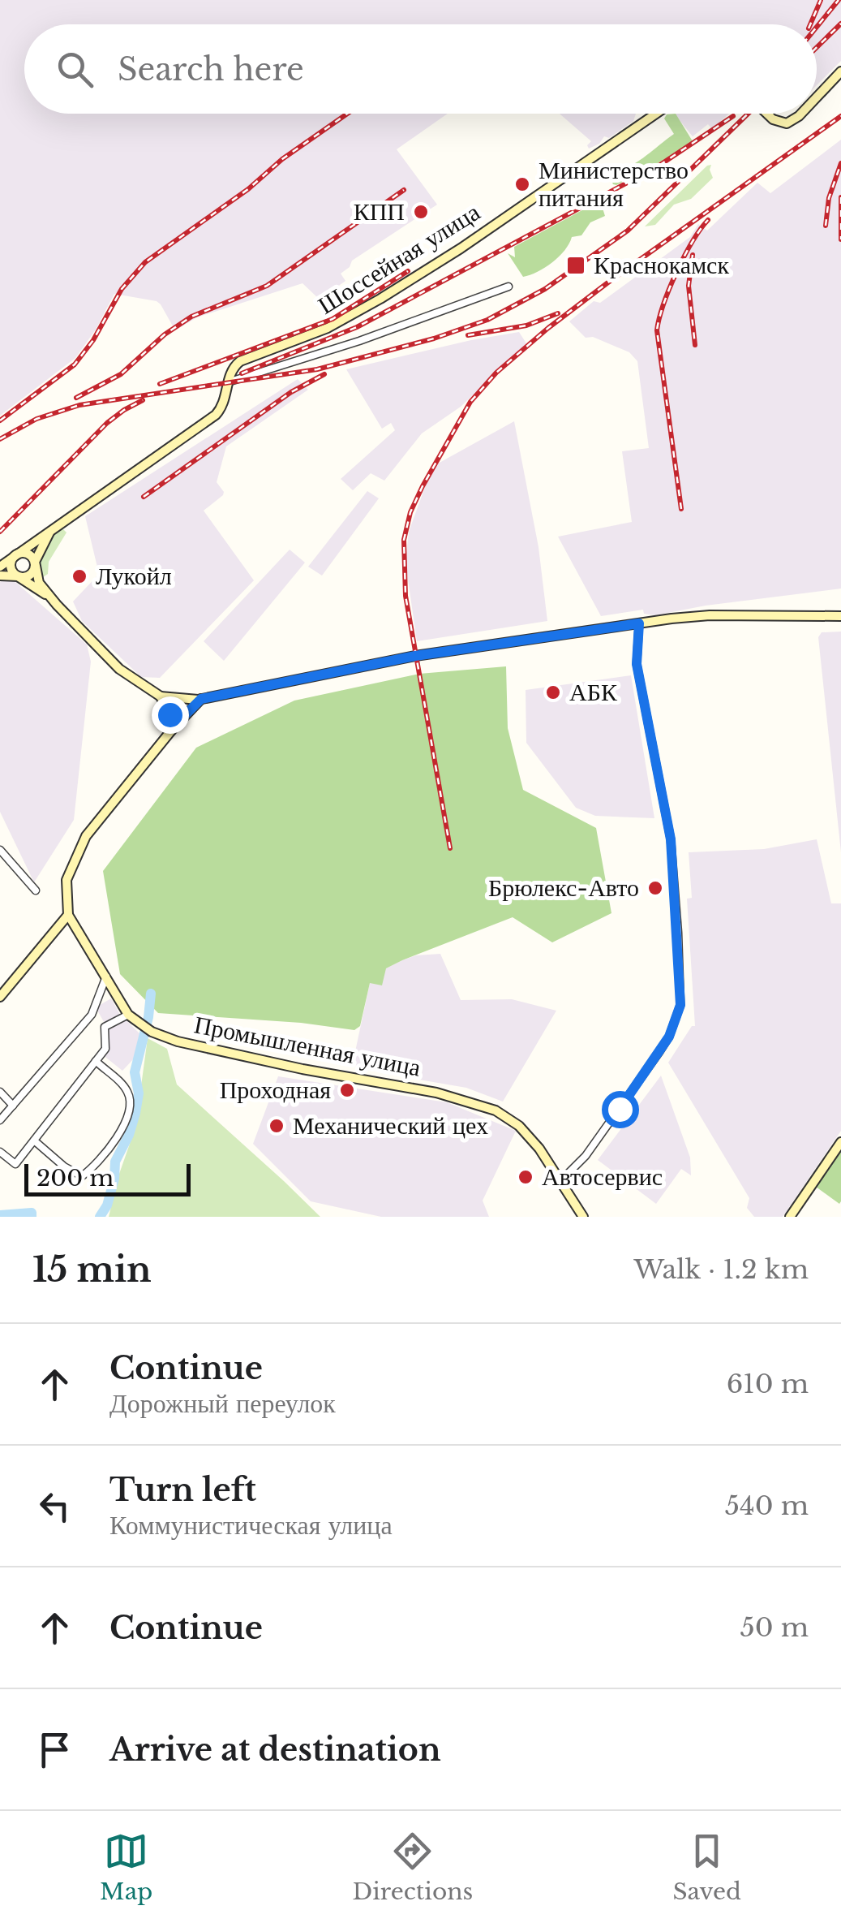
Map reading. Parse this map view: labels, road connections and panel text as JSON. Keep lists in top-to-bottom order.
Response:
{
  "streets": {
    "main road": ["Шоссейная улица", "Промышленная улица"]
  },
  "places": {
    "other": [
      "Министерство питания",
      "КПП",
      "Лукойл",
      "АБК",
      "Брюлекс-Авто",
      "Проходная",
      "Механический цех",
      "Автосервис"
    ],
    "transit": ["Краснокамск"]
  },
  "scale_bar": "200 m",
  "page": {
    "search": "Search here",
    "scale": "200 m",
    "heading": ["15 min", "Walk · 1.2 km"],
    "list": [
      ["Continue", "Дорожный переулок", "610 m"],
      ["Turn left", "Коммунистическая улица", "540 m"],
      ["Continue", "50 m"],
      "Arrive at destination"
    ],
    "nav": ["Map", "Directions", "Saved"]
  }
}
